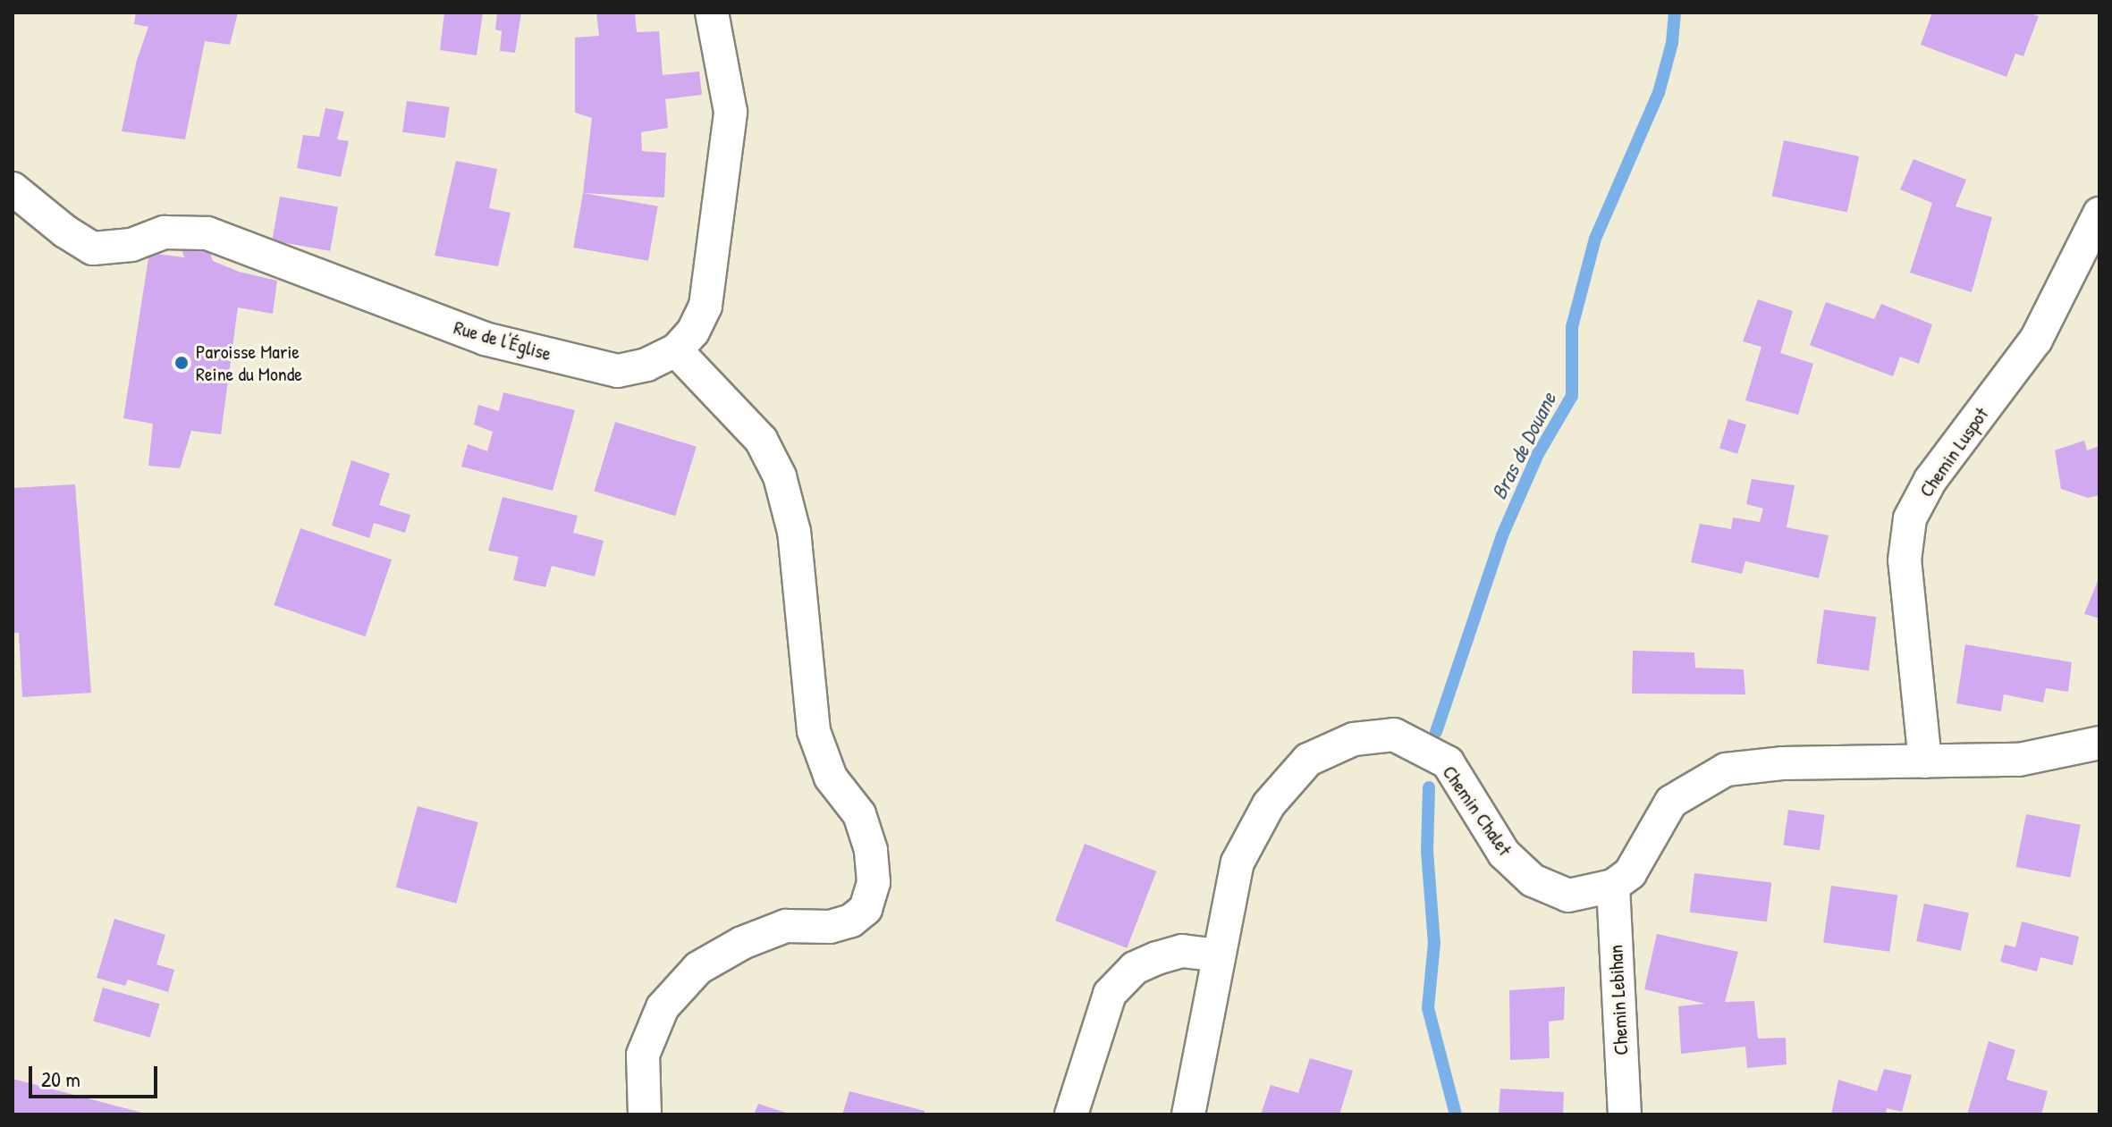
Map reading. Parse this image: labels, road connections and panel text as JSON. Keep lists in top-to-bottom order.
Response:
{
  "streets": {
    "street": [
      "Rue de l'Église",
      "Chemin Luspot",
      "Chemin Chalet",
      "Chemin Lebihan"
    ]
  },
  "crossings": [
    ["Chemin Chalet", "Chemin Lebihan"]
  ],
  "water": ["Bras de Douane"],
  "places": ["Paroisse Marie Reine du Monde"],
  "scale_bar": "20 m"
}
